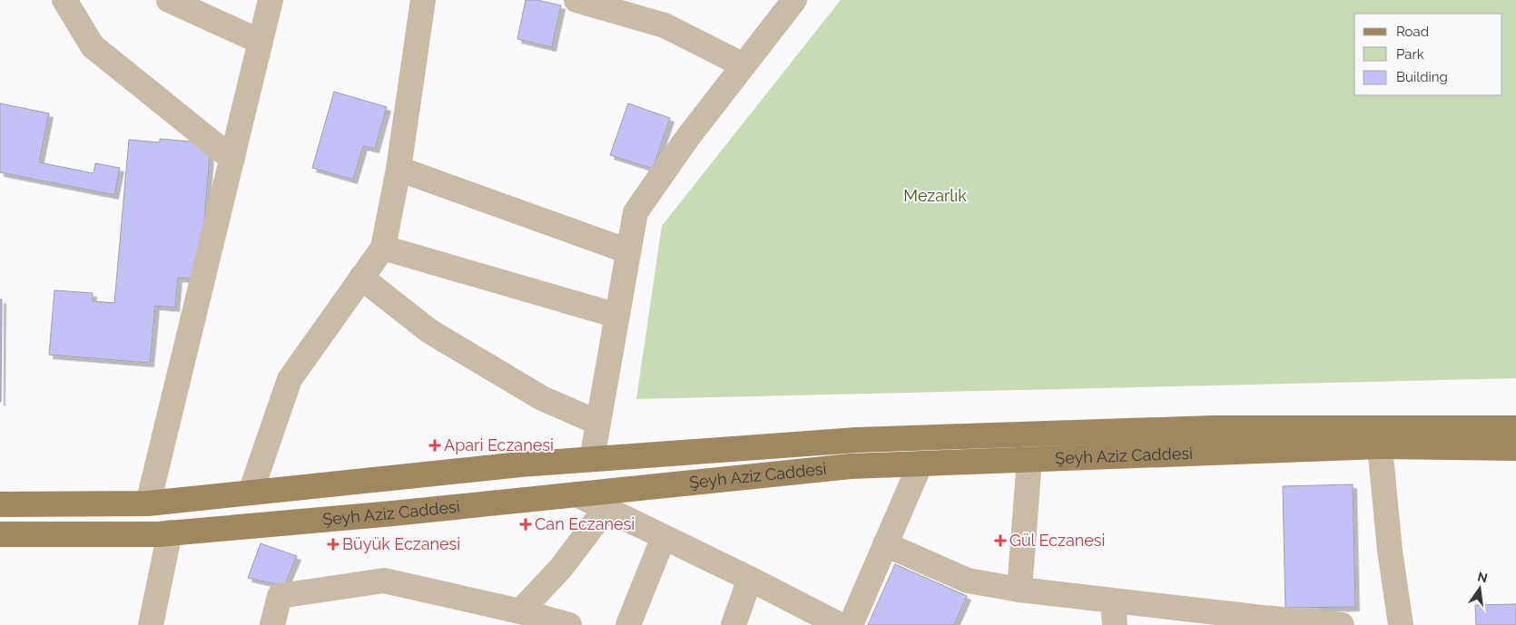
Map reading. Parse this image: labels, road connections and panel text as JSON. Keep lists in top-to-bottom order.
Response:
{
  "streets": {
    "main road": ["Şeyh Aziz Caddesi"]
  },
  "parks": ["Mezarlık"],
  "places": {
    "health": [
      "Apari Eczanesi",
      "Can Eczanesi",
      "Gül Eczanesi",
      "Büyük Eczanesi"
    ]
  },
  "legend": ["Road", "Park", "Building"],
  "north": "top"
}
